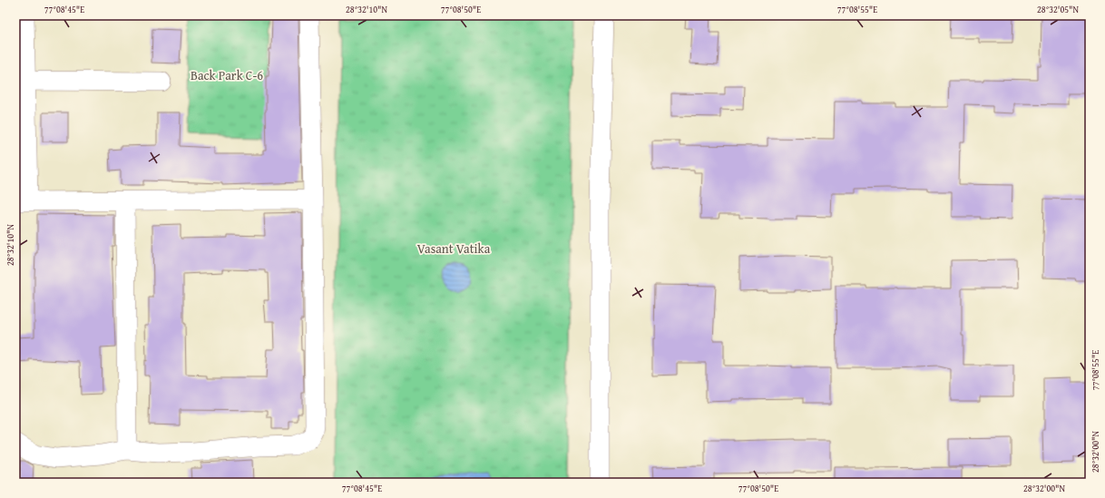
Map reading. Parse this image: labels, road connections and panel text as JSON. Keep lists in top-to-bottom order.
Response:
{
  "parks": ["Back Park C-6", "Vasant Vatika"],
  "coordinates": [
    "77°08'45\"E",
    "28°32'10\"N",
    "77°08'50\"E",
    "77°08'55\"E",
    "28°32'05\"N",
    "28°32'00\"N"
  ]
}
